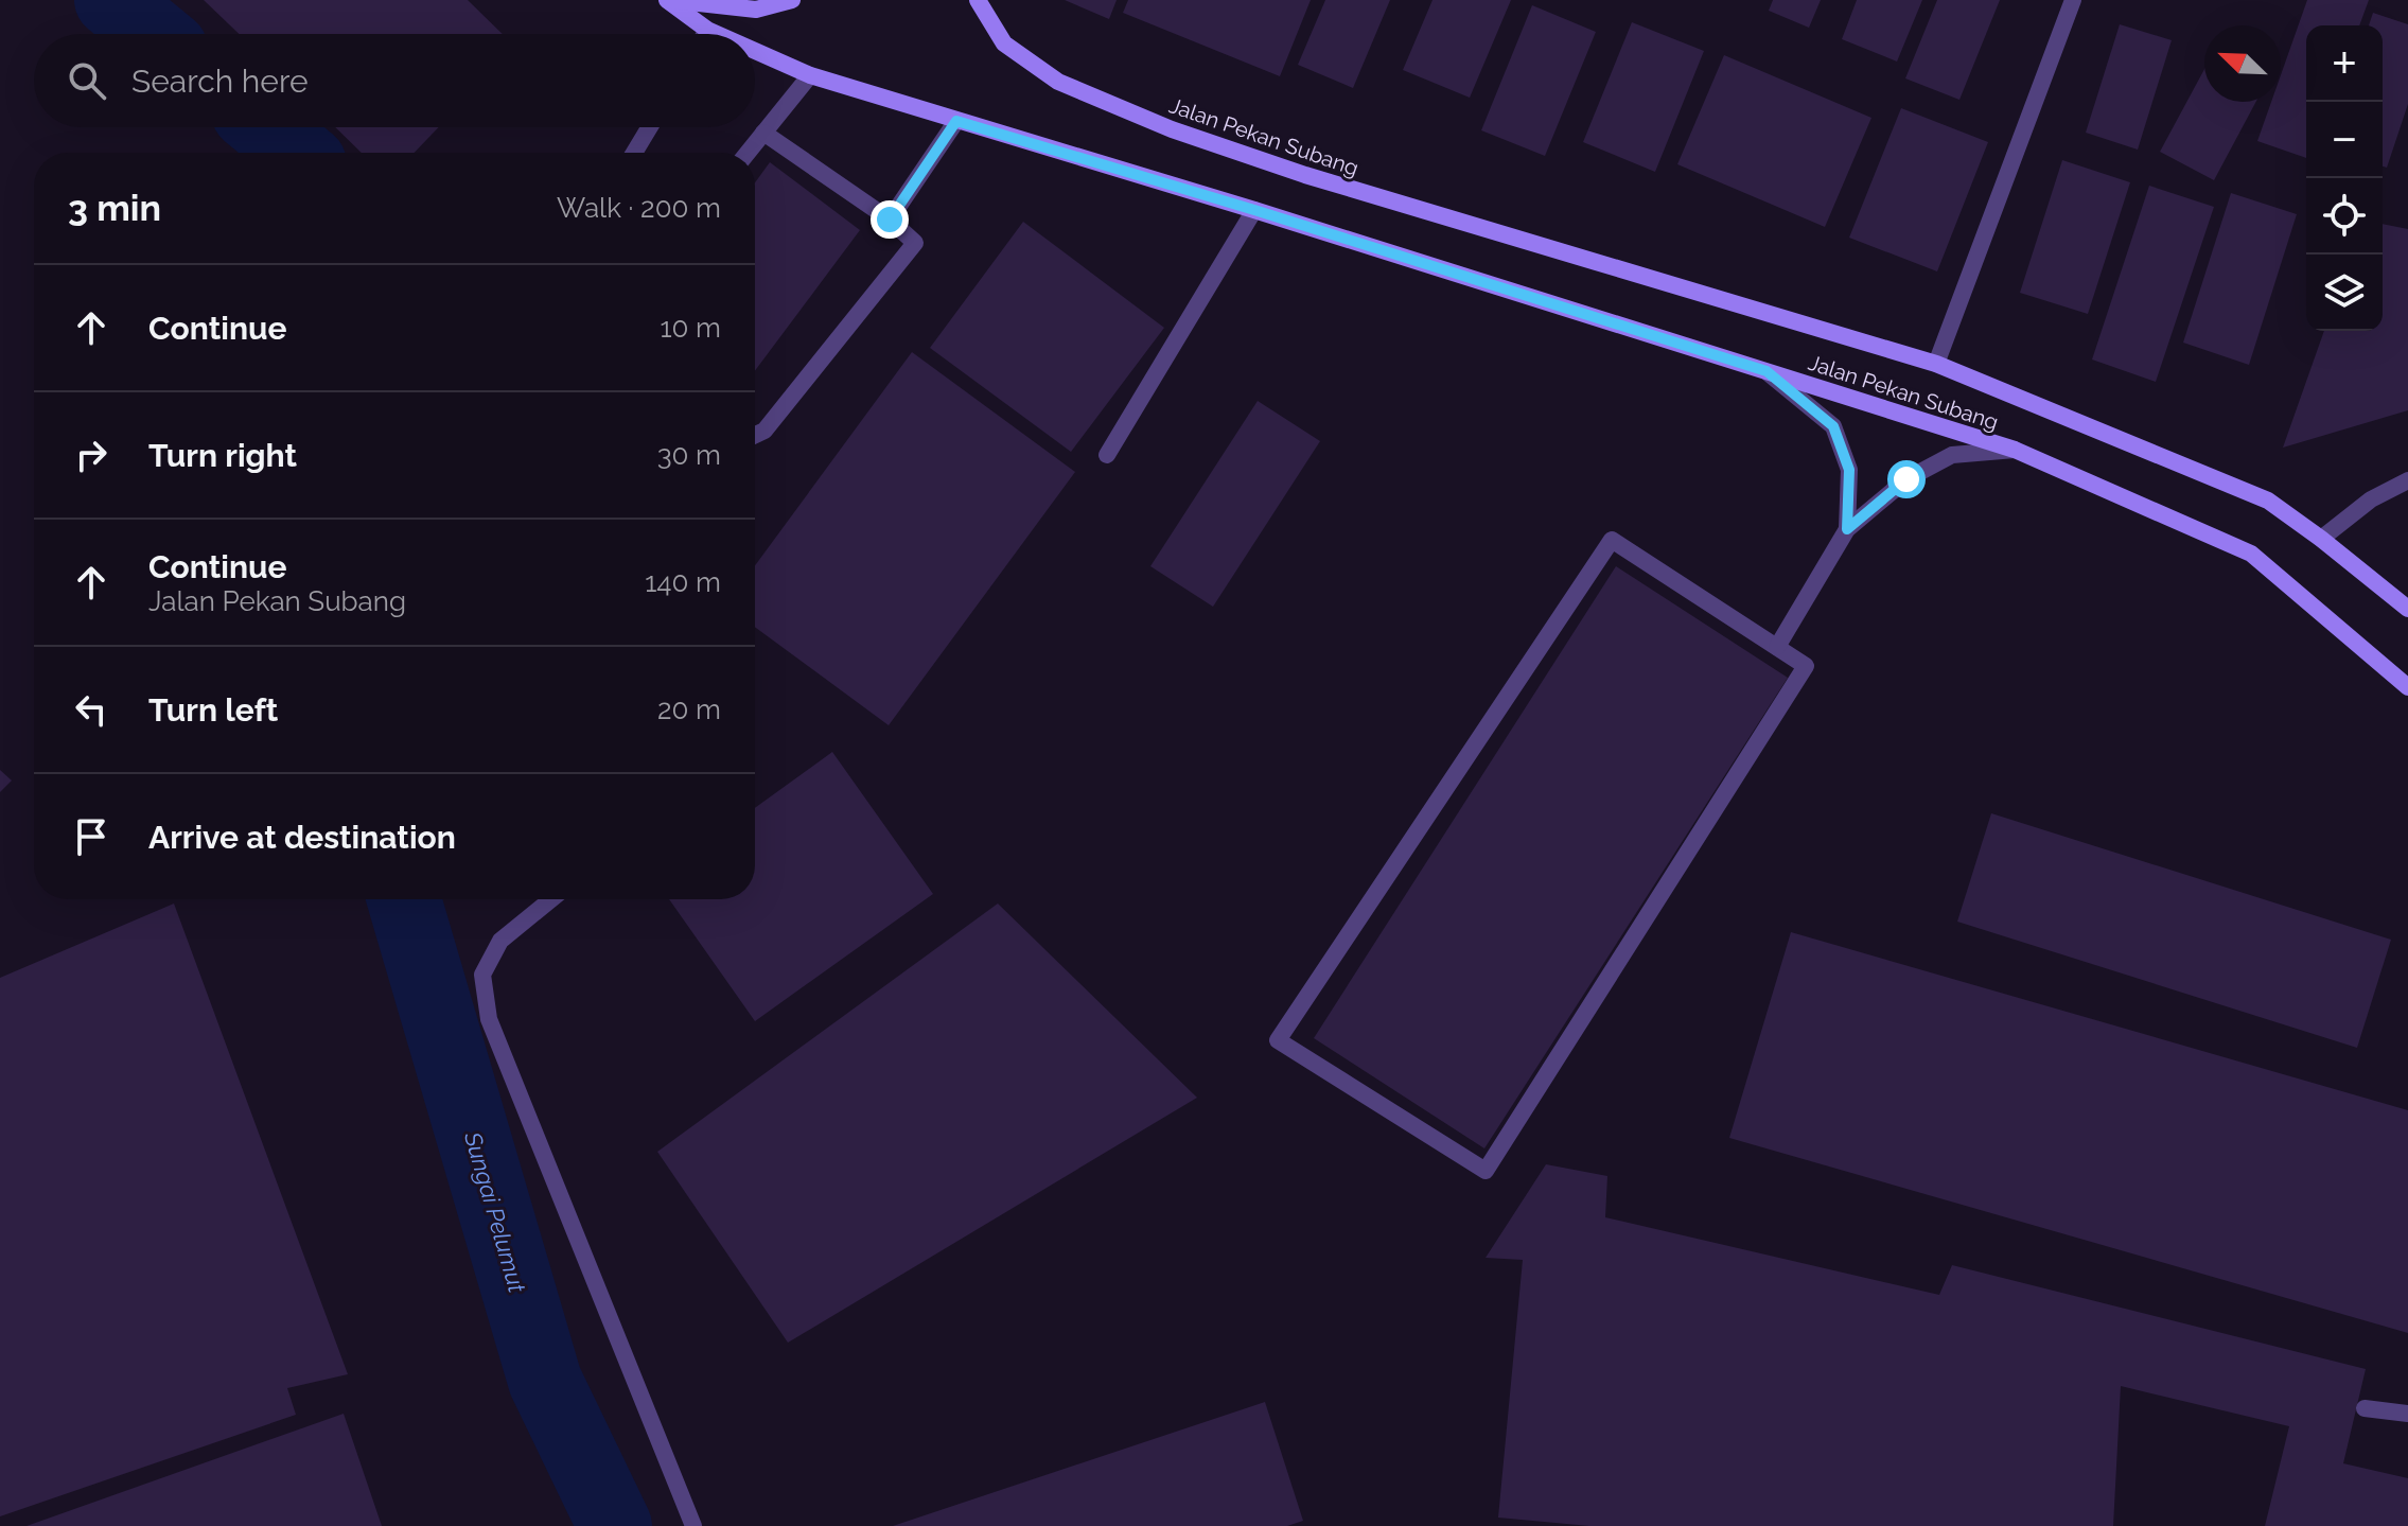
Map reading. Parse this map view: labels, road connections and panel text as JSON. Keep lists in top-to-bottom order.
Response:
{
  "streets": {
    "main road": ["Jalan Pekan Subang"]
  },
  "water": ["Sungai Pelumut"],
  "north": "top left",
  "page": {
    "map_buttons": ["+", "−"],
    "search": "Search here",
    "heading": ["3 min", "Walk · 200 m"],
    "list": [
      ["Continue", "10 m"],
      ["Turn right", "30 m"],
      ["Continue", "Jalan Pekan Subang", "140 m"],
      ["Turn left", "20 m"],
      "Arrive at destination"
    ]
  }
}
